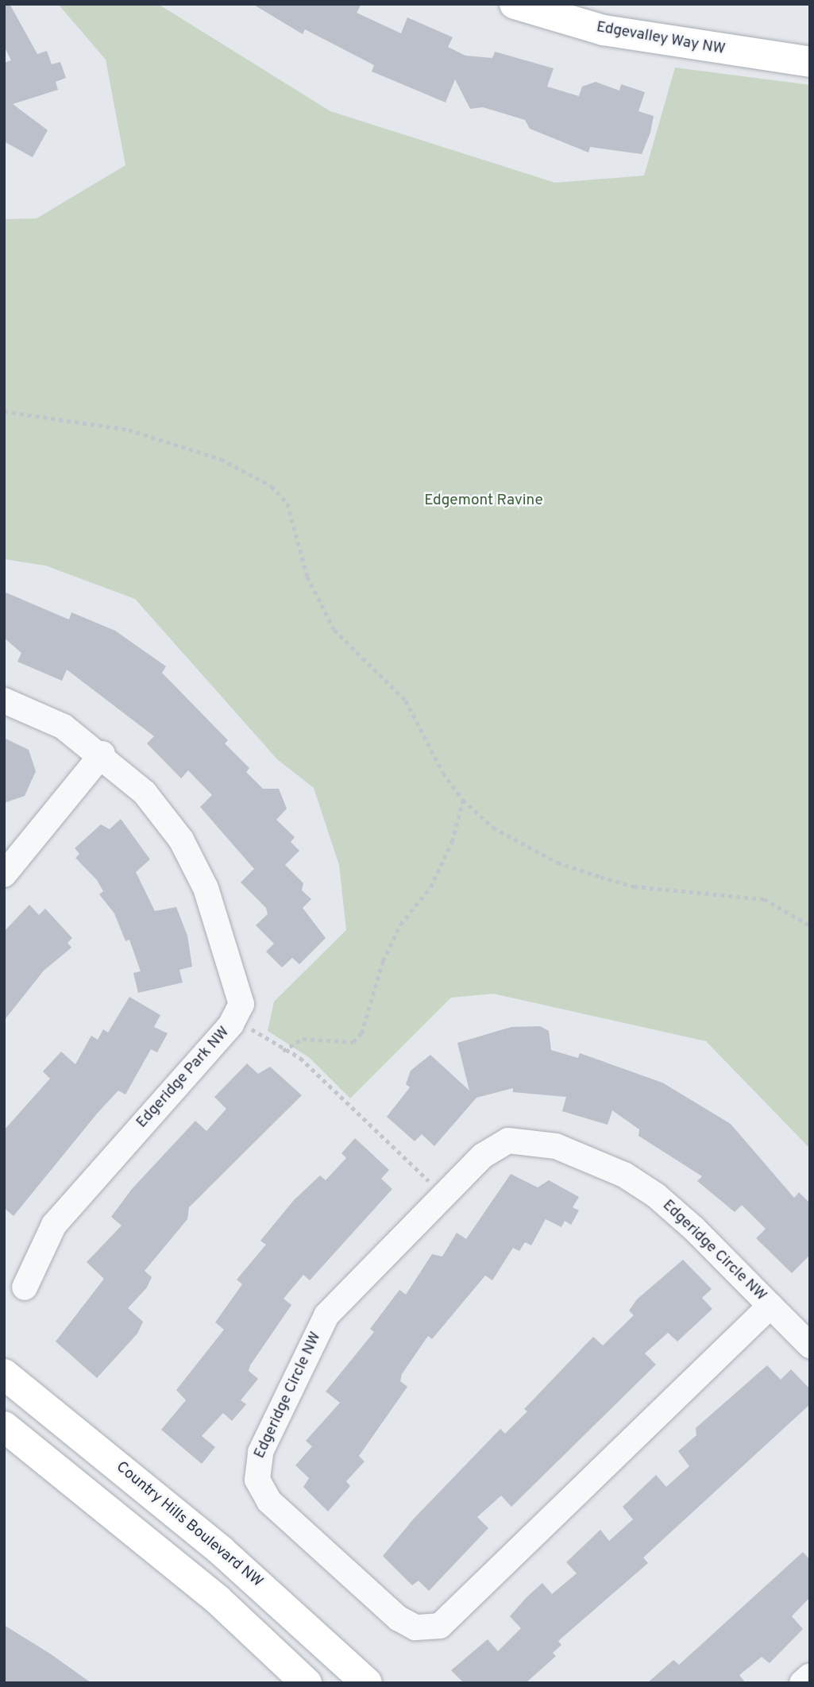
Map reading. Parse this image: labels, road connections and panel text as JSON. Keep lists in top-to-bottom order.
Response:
{
  "streets": {
    "main road": ["Edgevalley Way NW", "Country Hills Boulevard NW"],
    "street": ["Edgeridge Park NW", "Edgeridge Circle NW"]
  },
  "parks": ["Edgemont Ravine"]
}
